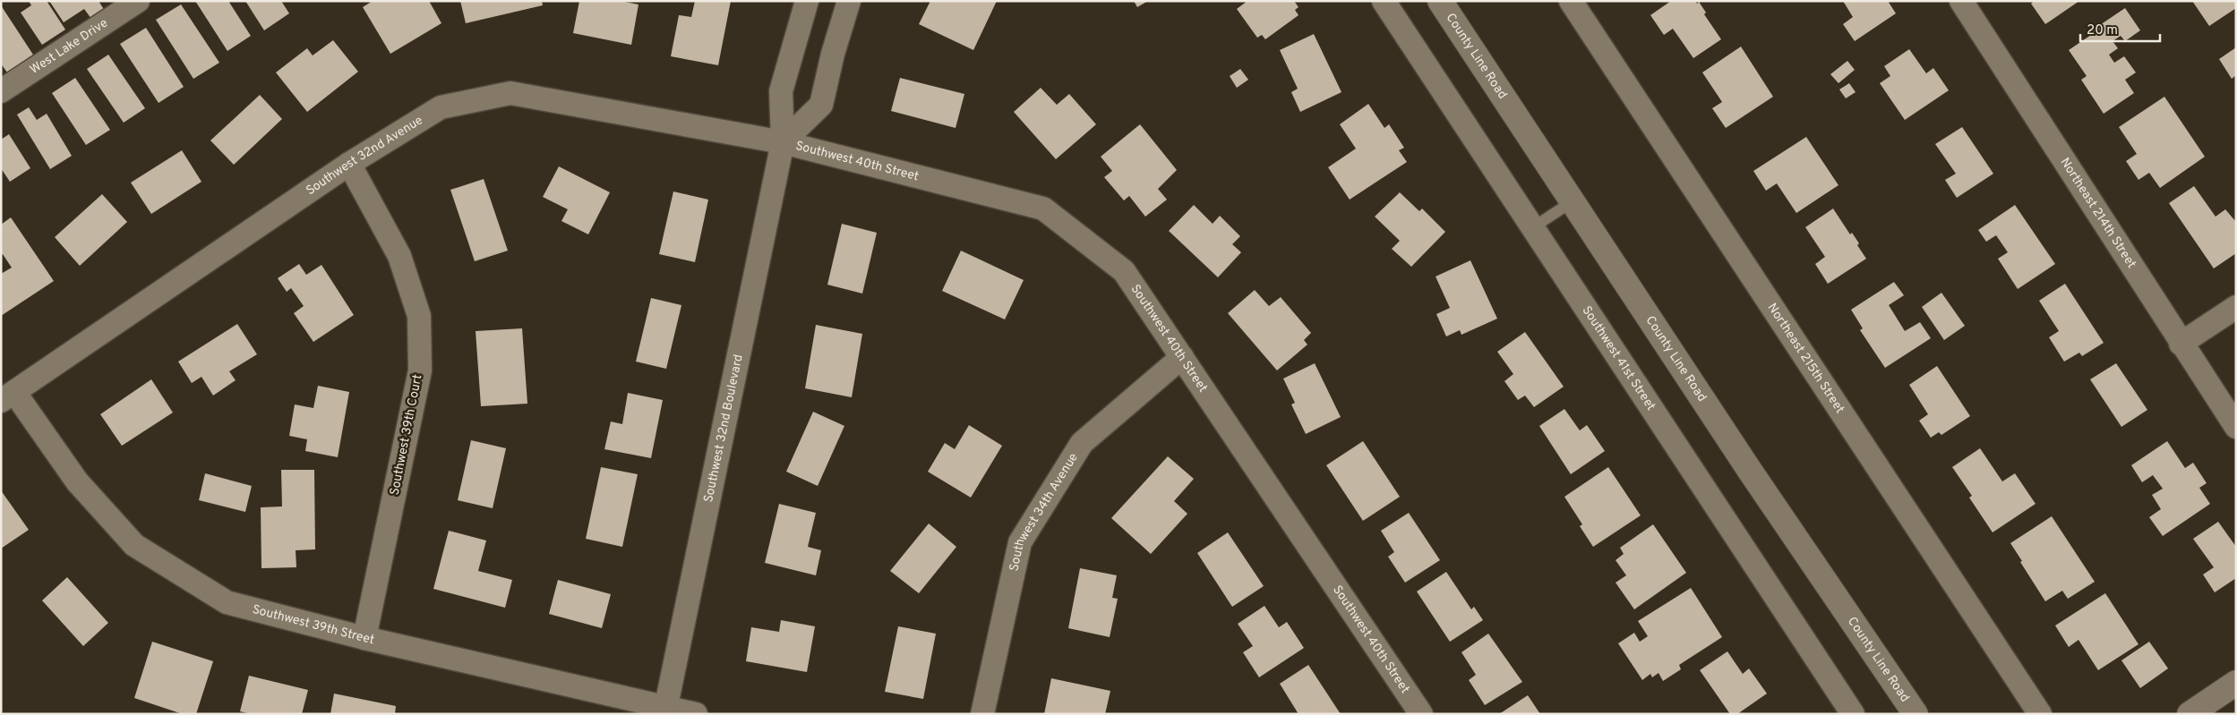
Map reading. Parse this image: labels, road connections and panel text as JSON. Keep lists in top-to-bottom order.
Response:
{
  "streets": {
    "street": [
      "West Lake Drive",
      "County Line Road",
      "Southwest 32nd Avenue",
      "Southwest 40th Street",
      "Northeast 214th Street",
      "Southwest 41st Street",
      "Northeast 215th Street",
      "Southwest 32nd Boulevard",
      "Southwest 39th Court",
      "Southwest 34th Avenue",
      "Southwest 39th Street"
    ]
  },
  "crossings": [
    ["Southwest 32nd Avenue", "Southwest 40th Street"],
    ["Southwest 32nd Avenue", "Southwest 32nd Boulevard"],
    ["Southwest 32nd Avenue", "Southwest 39th Court"],
    ["Southwest 32nd Avenue", "Southwest 39th Street"],
    ["Southwest 40th Street", "Southwest 32nd Boulevard"],
    ["Southwest 40th Street", "Southwest 34th Avenue"],
    ["Southwest 32nd Boulevard", "Southwest 39th Street"],
    ["Southwest 39th Court", "Southwest 39th Street"]
  ],
  "scale_bar": "20 m"
}
